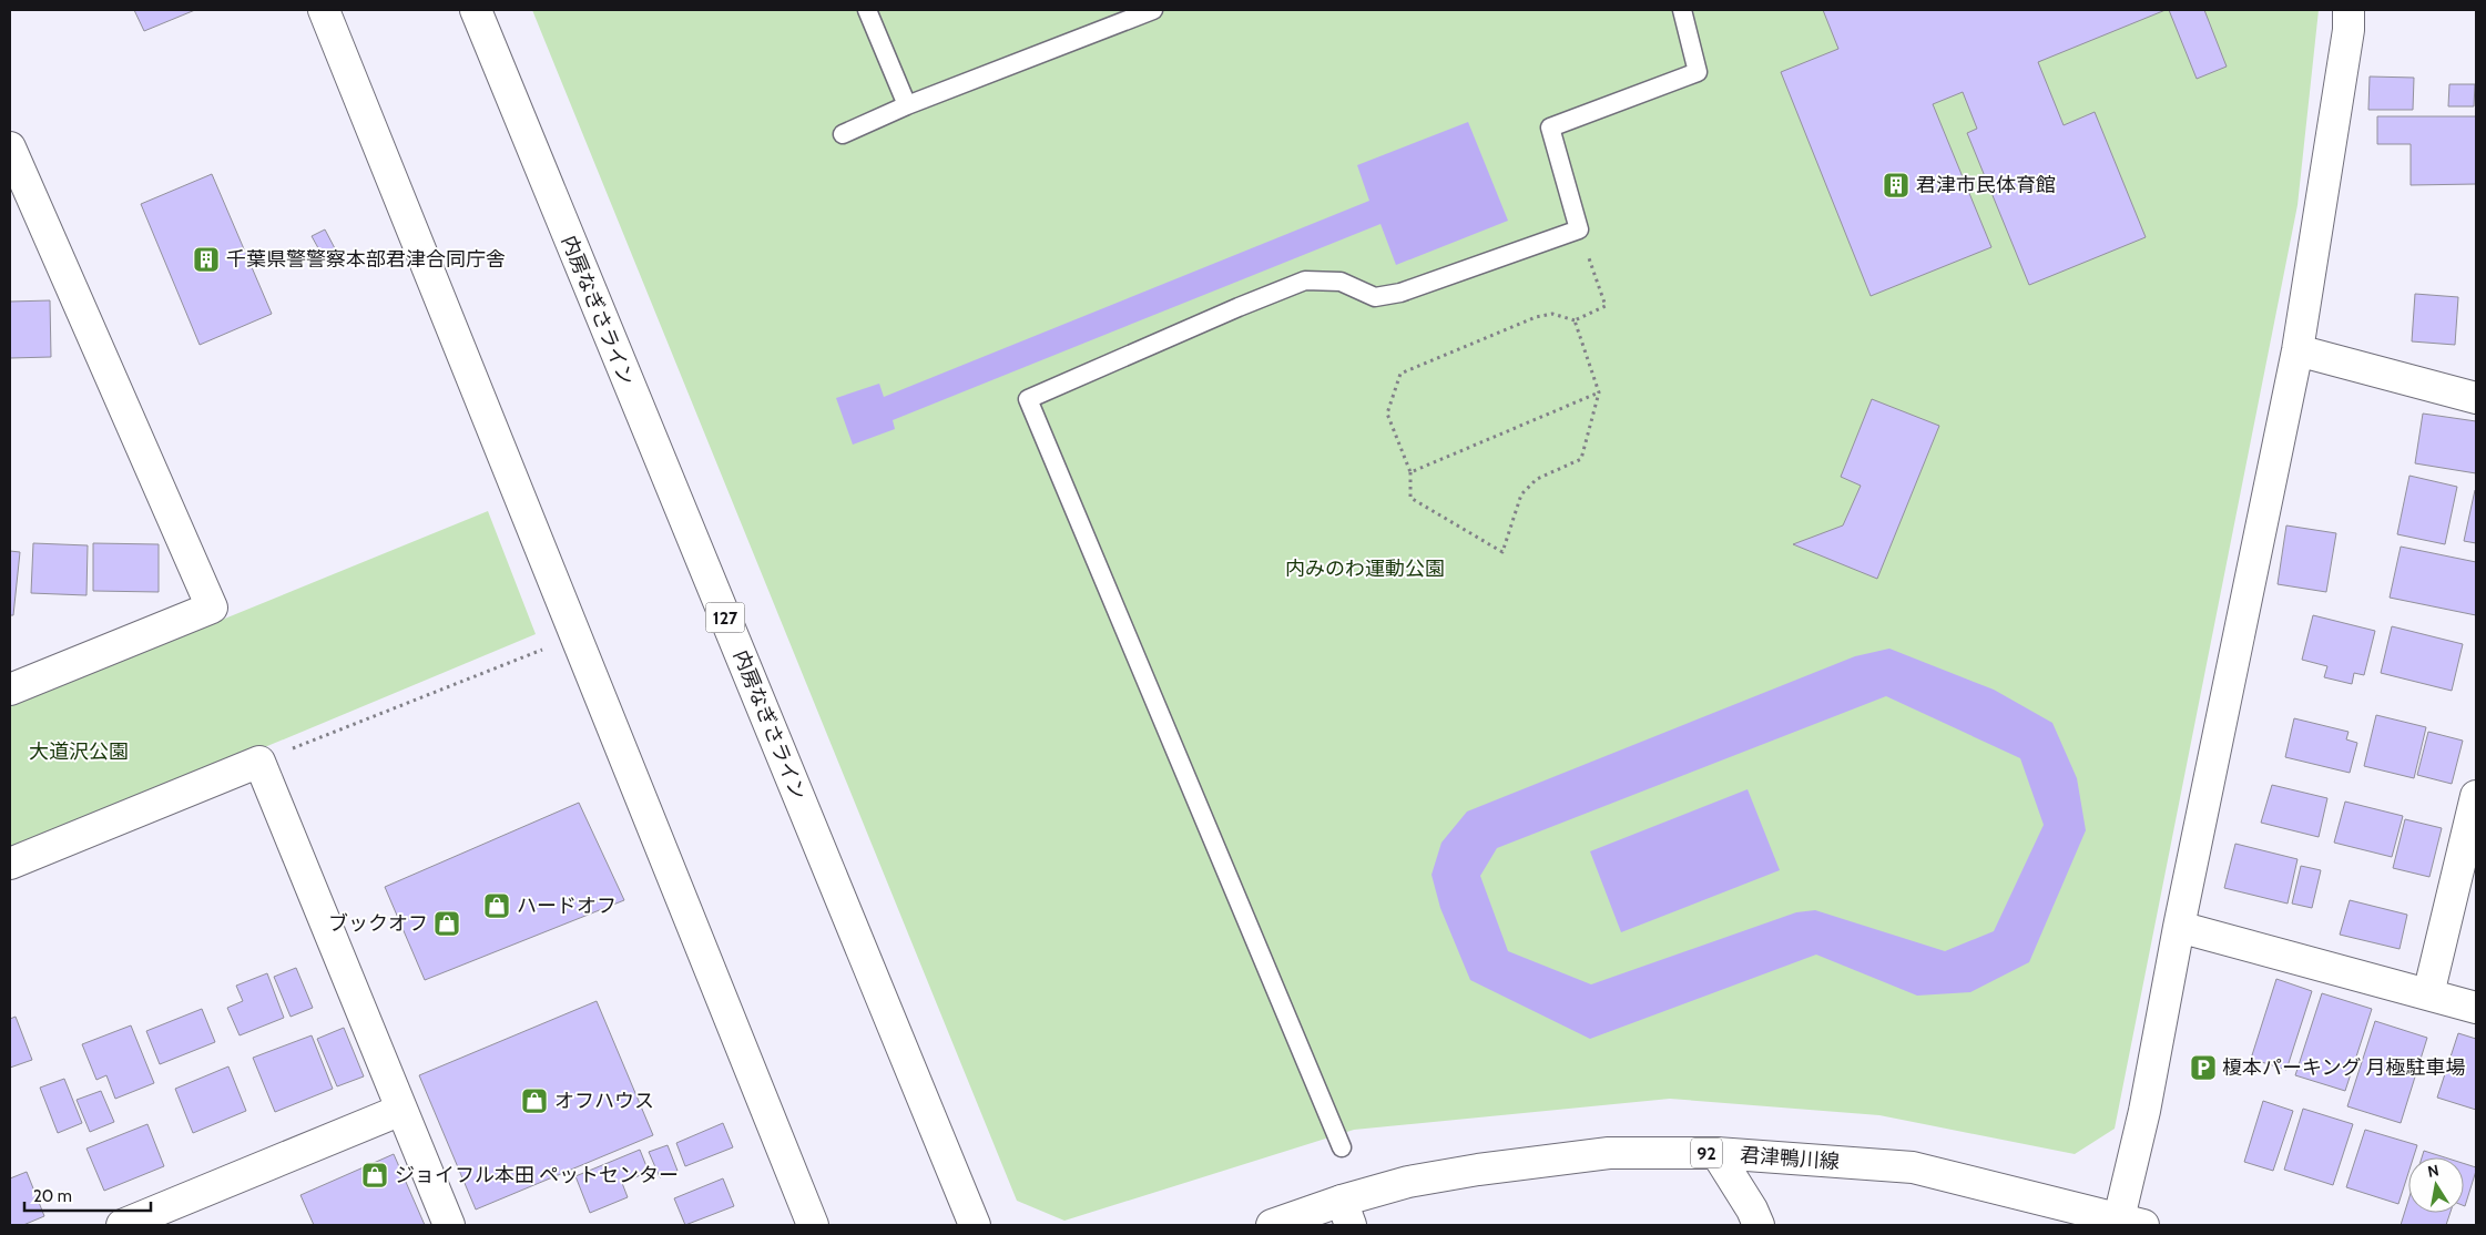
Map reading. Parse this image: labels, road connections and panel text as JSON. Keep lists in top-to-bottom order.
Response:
{
  "streets": {
    "main road": [
      "内房なぎさライン",
      "127",
      "92",
      "君津鴨川線"
    ]
  },
  "parks": ["内みのわ運動公園", "大道沢公園"],
  "places": {
    "building": ["君津市民体育館", "千葉県警警察本部君津合同庁舎"],
    "shop": [
      "ハードオフ",
      "ブックオフ",
      "オフハウス",
      "ジョイフル本田 ペットセンター"
    ],
    "parking": ["榎本パーキング 月極駐車場"]
  },
  "scale_bar": "20 m",
  "north": "top"
}
